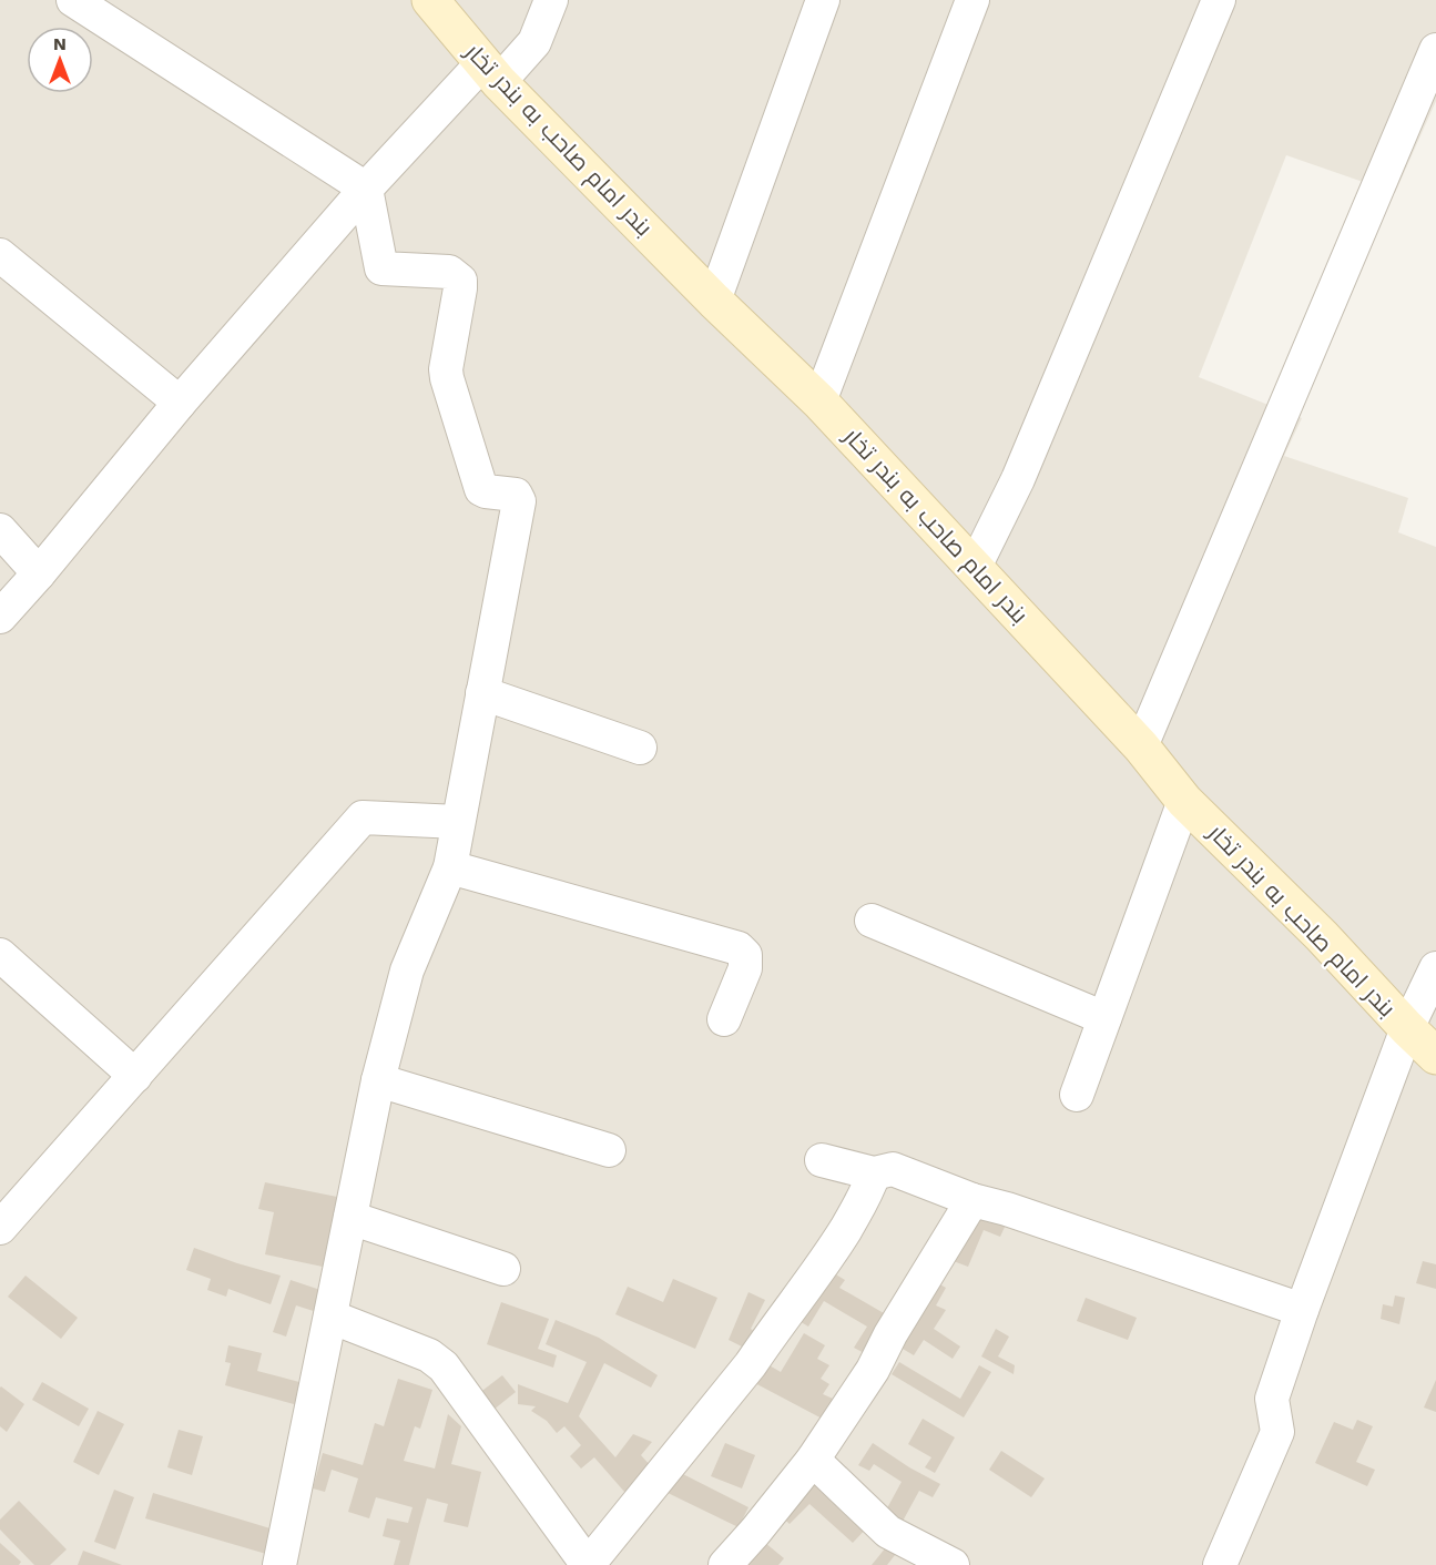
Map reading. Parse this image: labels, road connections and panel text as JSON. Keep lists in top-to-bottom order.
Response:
{
  "streets": {
    "main road": ["بندر امام صاحب به بندر تخار"]
  },
  "north": "top"
}
